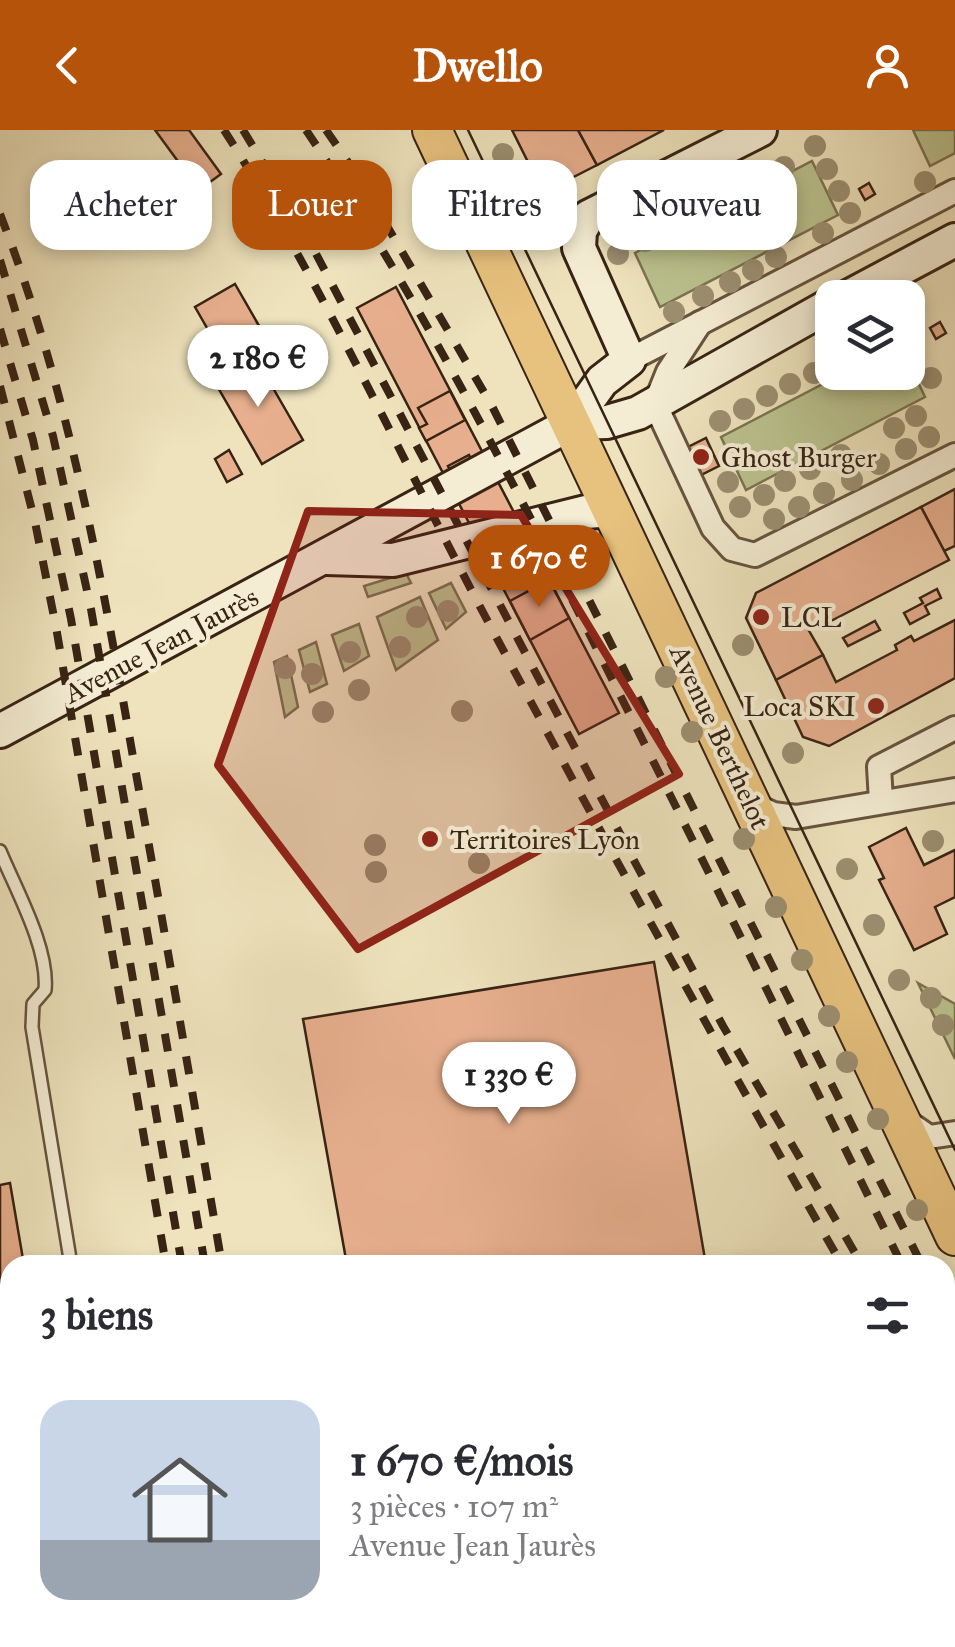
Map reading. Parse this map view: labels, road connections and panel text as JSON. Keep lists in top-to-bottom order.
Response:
{
  "streets": {
    "main road": ["Avenue Jean Jaurès", "Avenue Berthelot"]
  },
  "crossings": [
    ["Avenue Jean Jaurès", "Avenue Berthelot"]
  ],
  "places": [
    "Ghost Burger",
    "LCL",
    "Loca SKI",
    "Territoires Lyon"
  ],
  "page": {
    "header": "Dwello",
    "chip": [
      "Acheter",
      "Louer",
      "Filtres",
      "Nouveau"
    ],
    "price": ["2 180 €", "1 670 €", "1 330 €"],
    "heading": "3 biens",
    "list": [
      {
        "name": "1 670 €/mois",
        "note": "3 pièces · 107 m² · Avenue Jean Jaurès"
      }
    ]
  }
}
